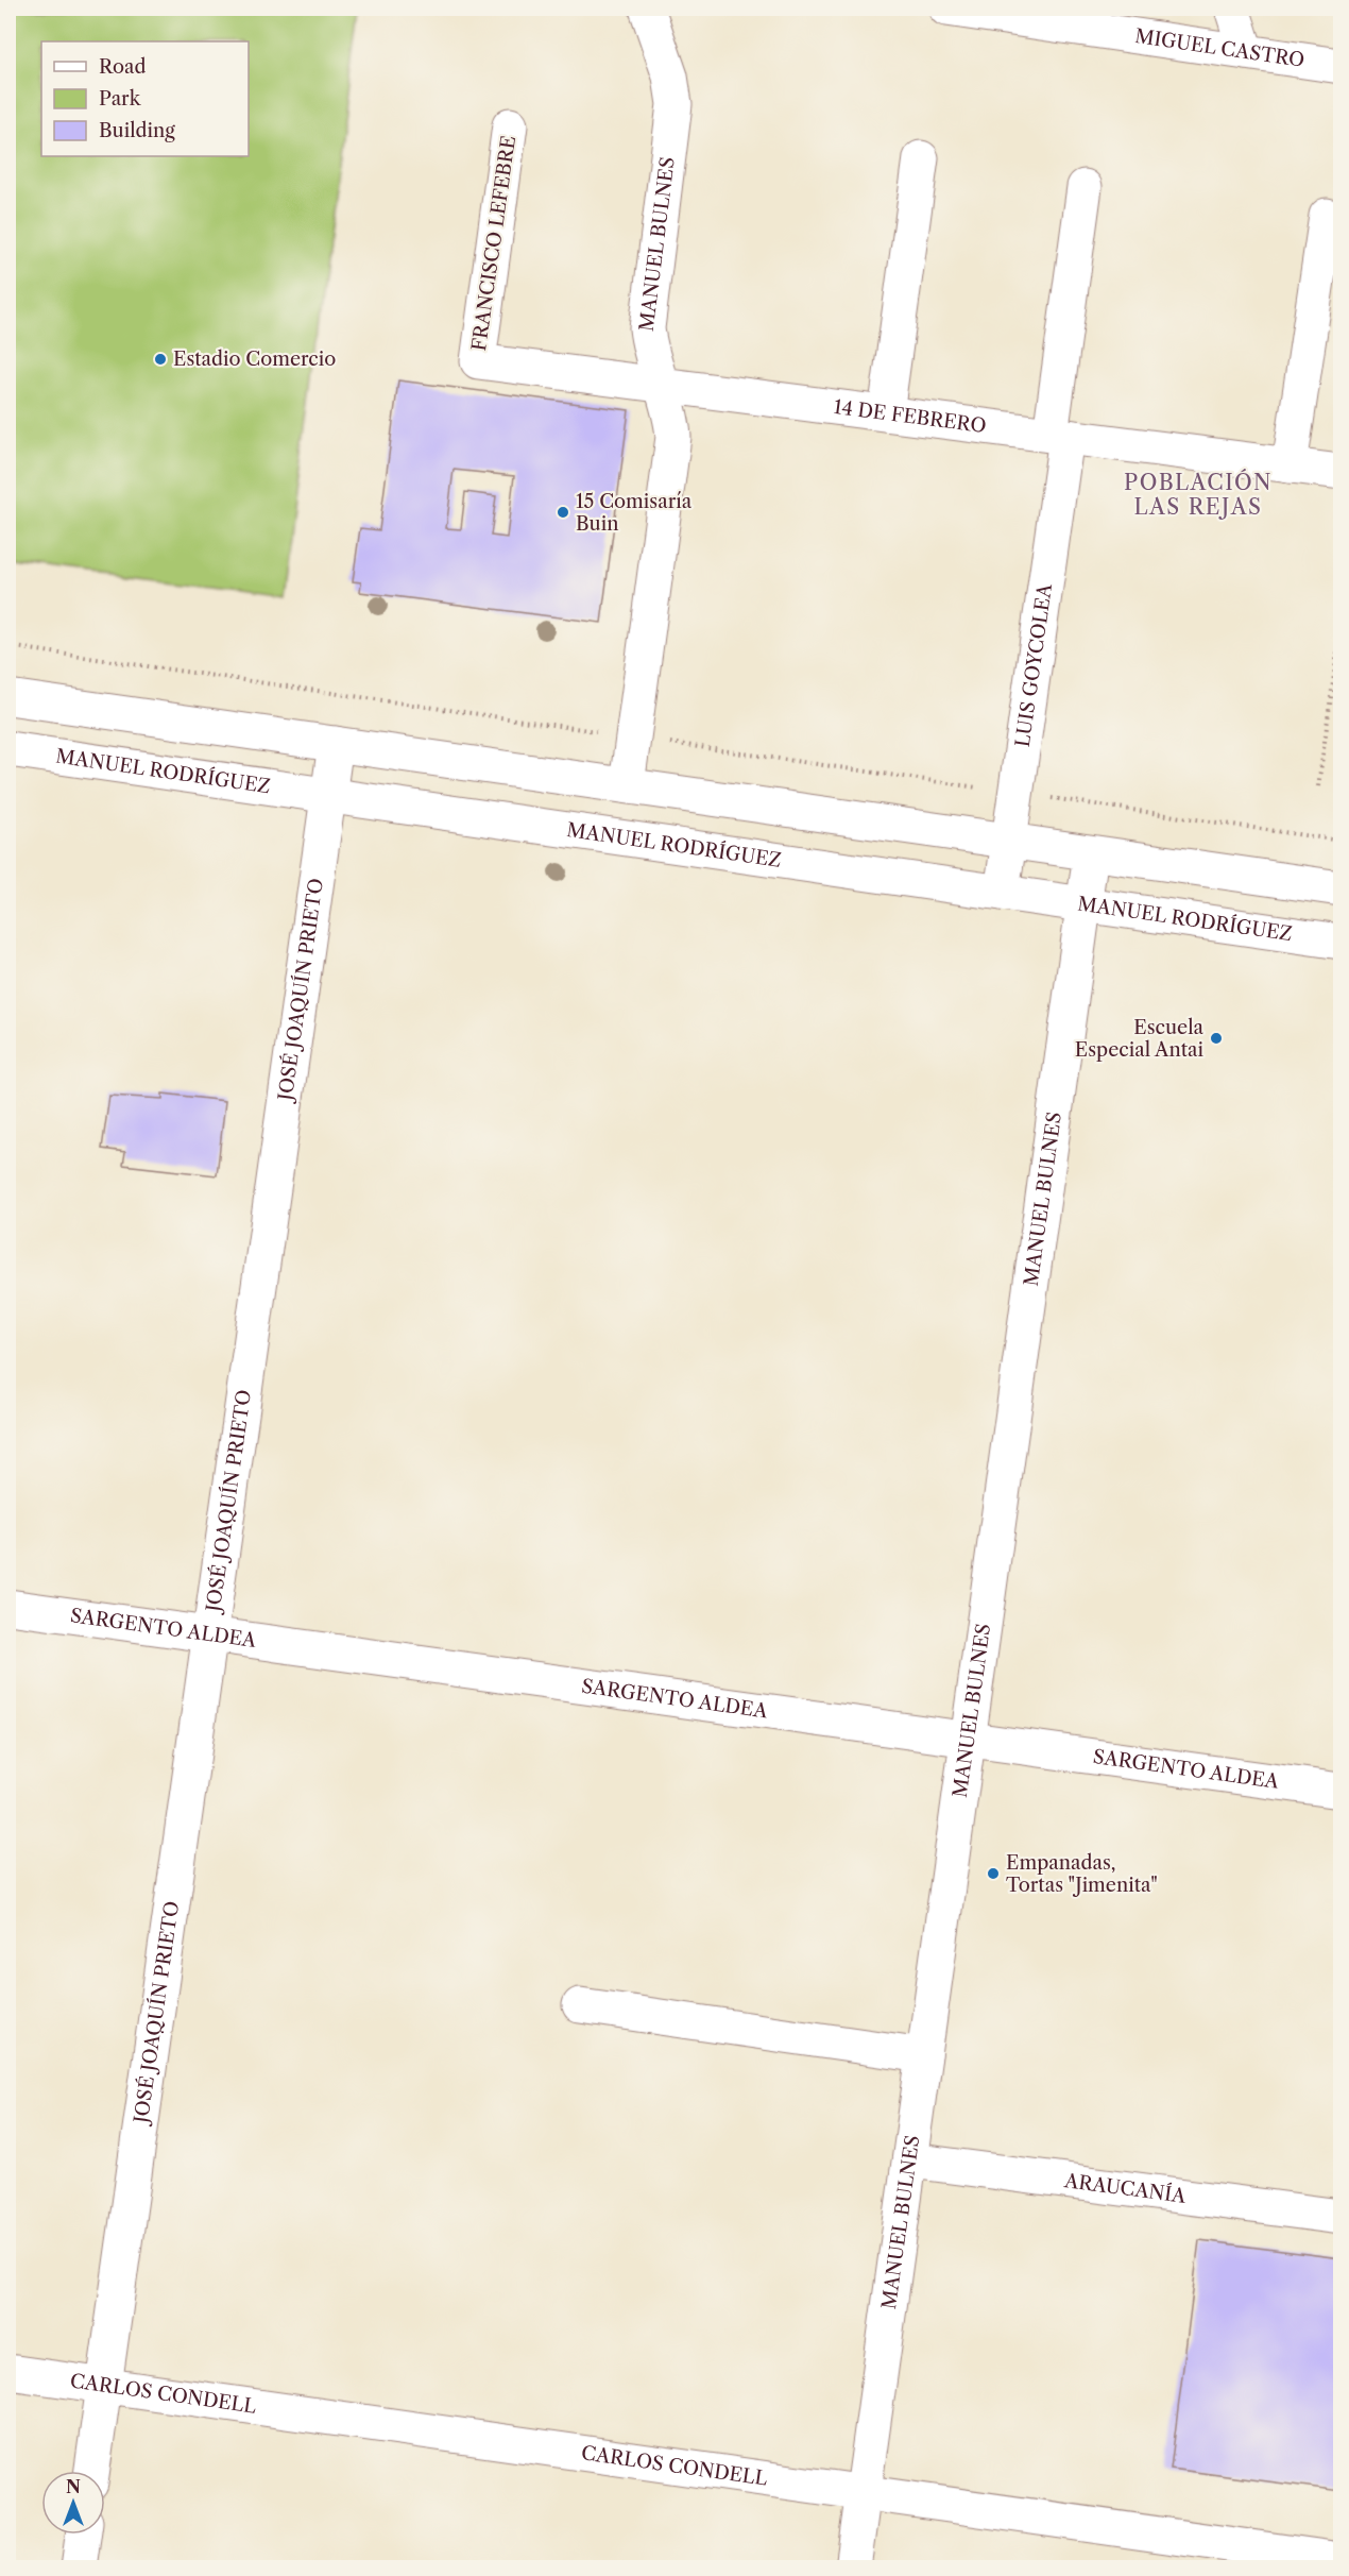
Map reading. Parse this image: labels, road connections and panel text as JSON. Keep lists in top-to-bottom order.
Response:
{
  "streets": {
    "street": [
      "MIGUEL CASTRO",
      "FRANCISCO LEFEBRE",
      "MANUEL BULNES",
      "14 DE FEBRERO",
      "LUIS GOYCOLEA",
      "MANUEL RODRÍGUEZ",
      "JOSÉ JOAQUÍN PRIETO",
      "SARGENTO ALDEA",
      "ARAUCANÍA",
      "CARLOS CONDELL"
    ]
  },
  "crossings": [
    ["FRANCISCO LEFEBRE", "14 DE FEBRERO"],
    ["MANUEL BULNES", "14 DE FEBRERO"],
    ["MANUEL BULNES", "MANUEL RODRÍGUEZ"],
    ["MANUEL BULNES", "SARGENTO ALDEA"],
    ["MANUEL BULNES", "ARAUCANÍA"],
    ["MANUEL BULNES", "CARLOS CONDELL"],
    ["14 DE FEBRERO", "LUIS GOYCOLEA"],
    ["LUIS GOYCOLEA", "MANUEL RODRÍGUEZ"],
    ["MANUEL RODRÍGUEZ", "JOSÉ JOAQUÍN PRIETO"],
    ["JOSÉ JOAQUÍN PRIETO", "SARGENTO ALDEA"],
    ["JOSÉ JOAQUÍN PRIETO", "CARLOS CONDELL"]
  ],
  "districts": ["POBLACIÓN LAS REJAS"],
  "places": [
    "Estadio Comercio",
    "15 Comisaría Buin",
    "Escuela Especial Antai",
    "Empanadas, Tortas \"Jimenita\""
  ],
  "legend": ["Road", "Park", "Building"],
  "north": "top"
}
